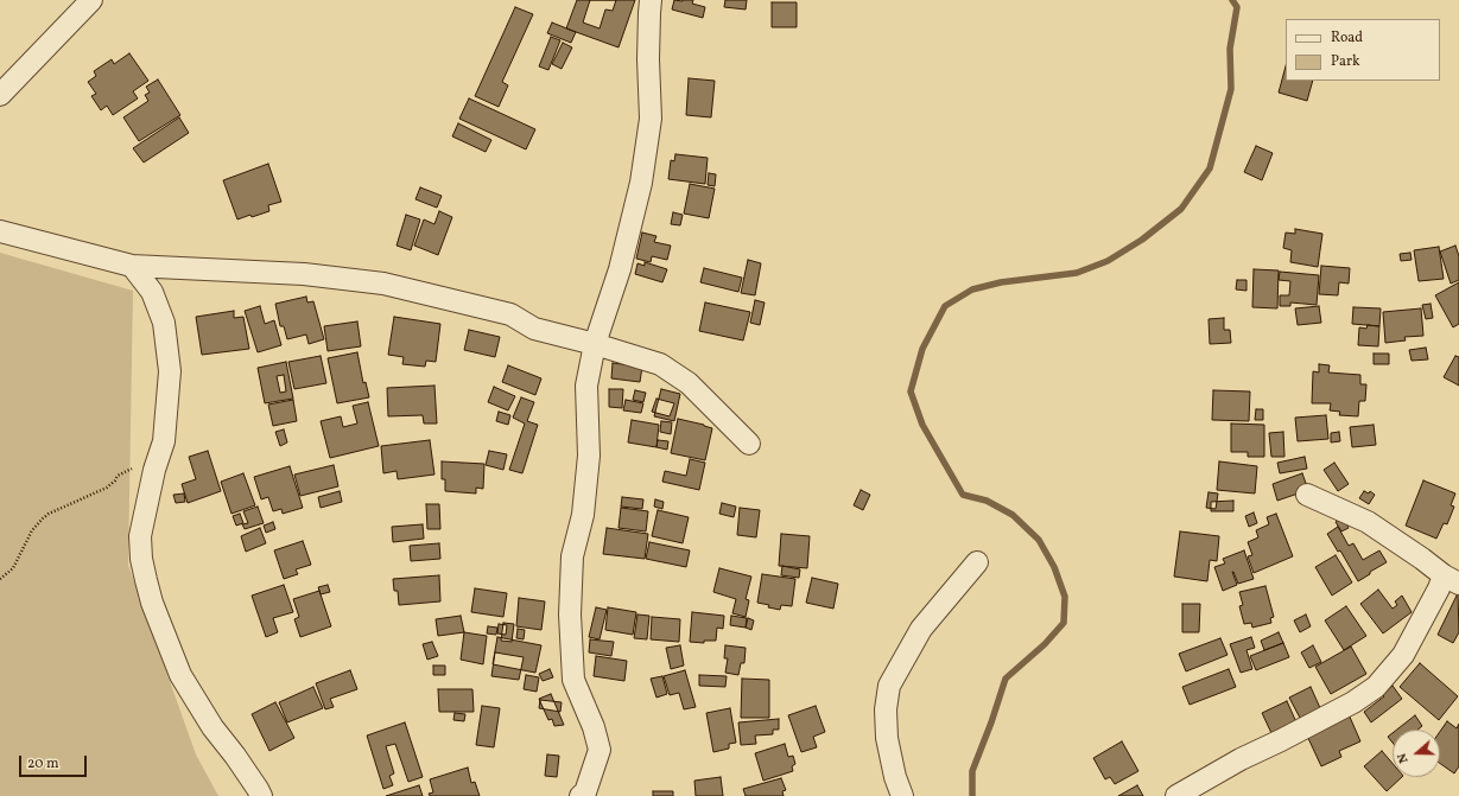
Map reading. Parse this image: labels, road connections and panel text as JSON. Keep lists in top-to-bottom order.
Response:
{
  "legend": ["Road", "Park"],
  "scale_bar": "20 m",
  "north": "left"
}
